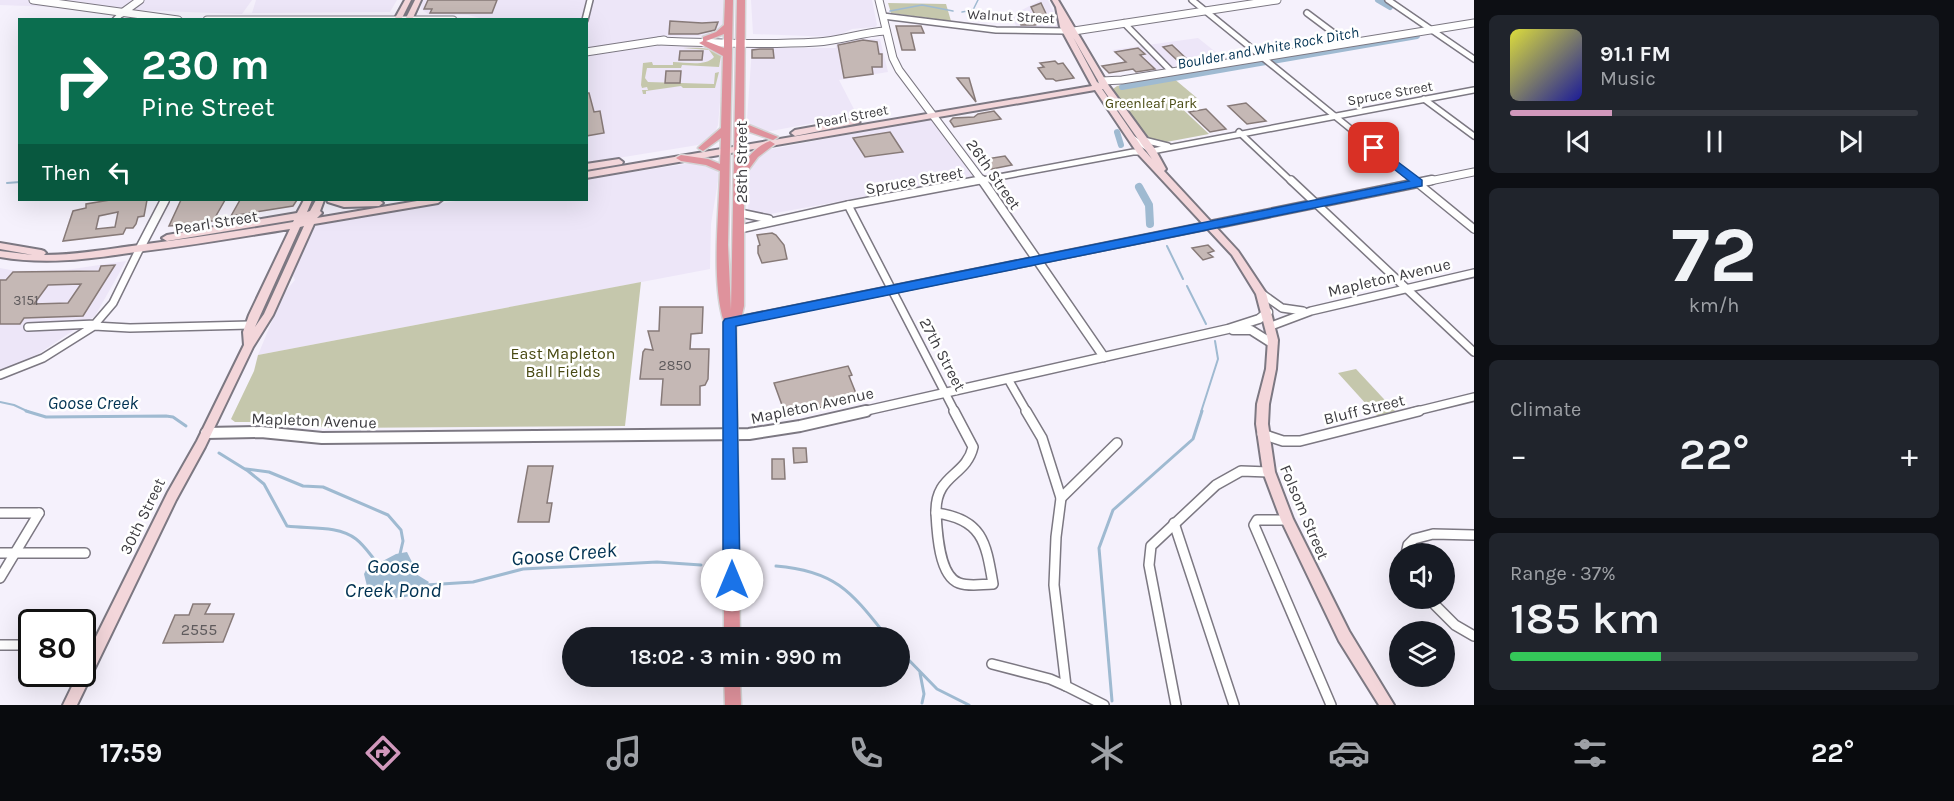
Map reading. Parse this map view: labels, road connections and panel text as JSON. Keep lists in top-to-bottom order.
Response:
{
  "streets": {
    "highway": ["28th Street"],
    "main road": ["Pearl Street", "Folsom Street", "30th Street"],
    "street": [
      "Walnut Street",
      "Spruce Street",
      "26th Street",
      "Mapleton Avenue",
      "27th Street",
      "Bluff Street"
    ]
  },
  "crossings": [
    ["Walnut Street", "26th Street"],
    ["Walnut Street", "Folsom Street"],
    ["Spruce Street", "28th Street"],
    ["Spruce Street", "26th Street"],
    ["Spruce Street", "27th Street"],
    ["Spruce Street", "Folsom Street"],
    ["Pearl Street", "28th Street"],
    ["Pearl Street", "26th Street"],
    ["Pearl Street", "Folsom Street"],
    ["Pearl Street", "30th Street"],
    ["28th Street", "Mapleton Avenue"],
    ["26th Street", "Mapleton Avenue"],
    ["Mapleton Avenue", "27th Street"],
    ["Mapleton Avenue", "Folsom Street"],
    ["Mapleton Avenue", "30th Street"],
    ["Bluff Street", "Folsom Street"]
  ],
  "water": ["Boulder and White Rock Ditch", "Goose Creek", "Goose Creek Pond"],
  "parks": ["Greenleaf Park", "East Mapleton Ball Fields"],
  "house_numbers": ["3151", "2850", "2555"],
  "page": {
    "turn": ["230 m", "Pine Street"],
    "song": ["91.1 FM", "Music"],
    "then": "Then",
    "tile": [
      ["72", "km/h"],
      "Climate",
      ["Range · 37%", "185 km"]
    ],
    "heat": ["−", "22°", "+"],
    "limit": "80",
    "trip": "18:02 · 3 min · 990 m",
    "tabs": ["17:59", "22°"]
  }
}
